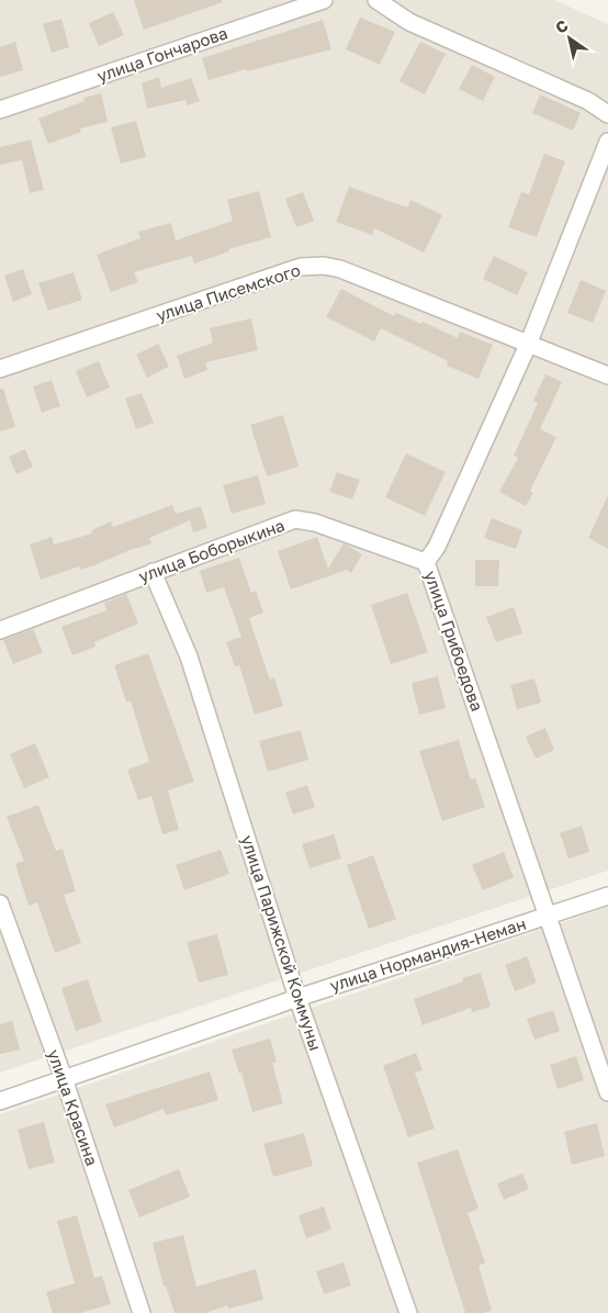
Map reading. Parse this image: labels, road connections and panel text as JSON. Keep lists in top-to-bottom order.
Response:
{
  "streets": {
    "street": [
      "улица Гончарова",
      "улица Писемского",
      "улица Боборыкина",
      "улица Грибоедова",
      "улица Парижской Коммуны",
      "улица Нормандия-Неман",
      "улица Красина"
    ]
  },
  "crossings": [
    ["улица Писемского", "улица Грибоедова"],
    ["улица Боборыкина", "улица Грибоедова"],
    ["улица Боборыкина", "улица Парижской Коммуны"],
    ["улица Грибоедова", "улица Нормандия-Неман"],
    ["улица Парижской Коммуны", "улица Нормандия-Неман"],
    ["улица Нормандия-Неман", "улица Красина"]
  ],
  "north": "top left"
}
